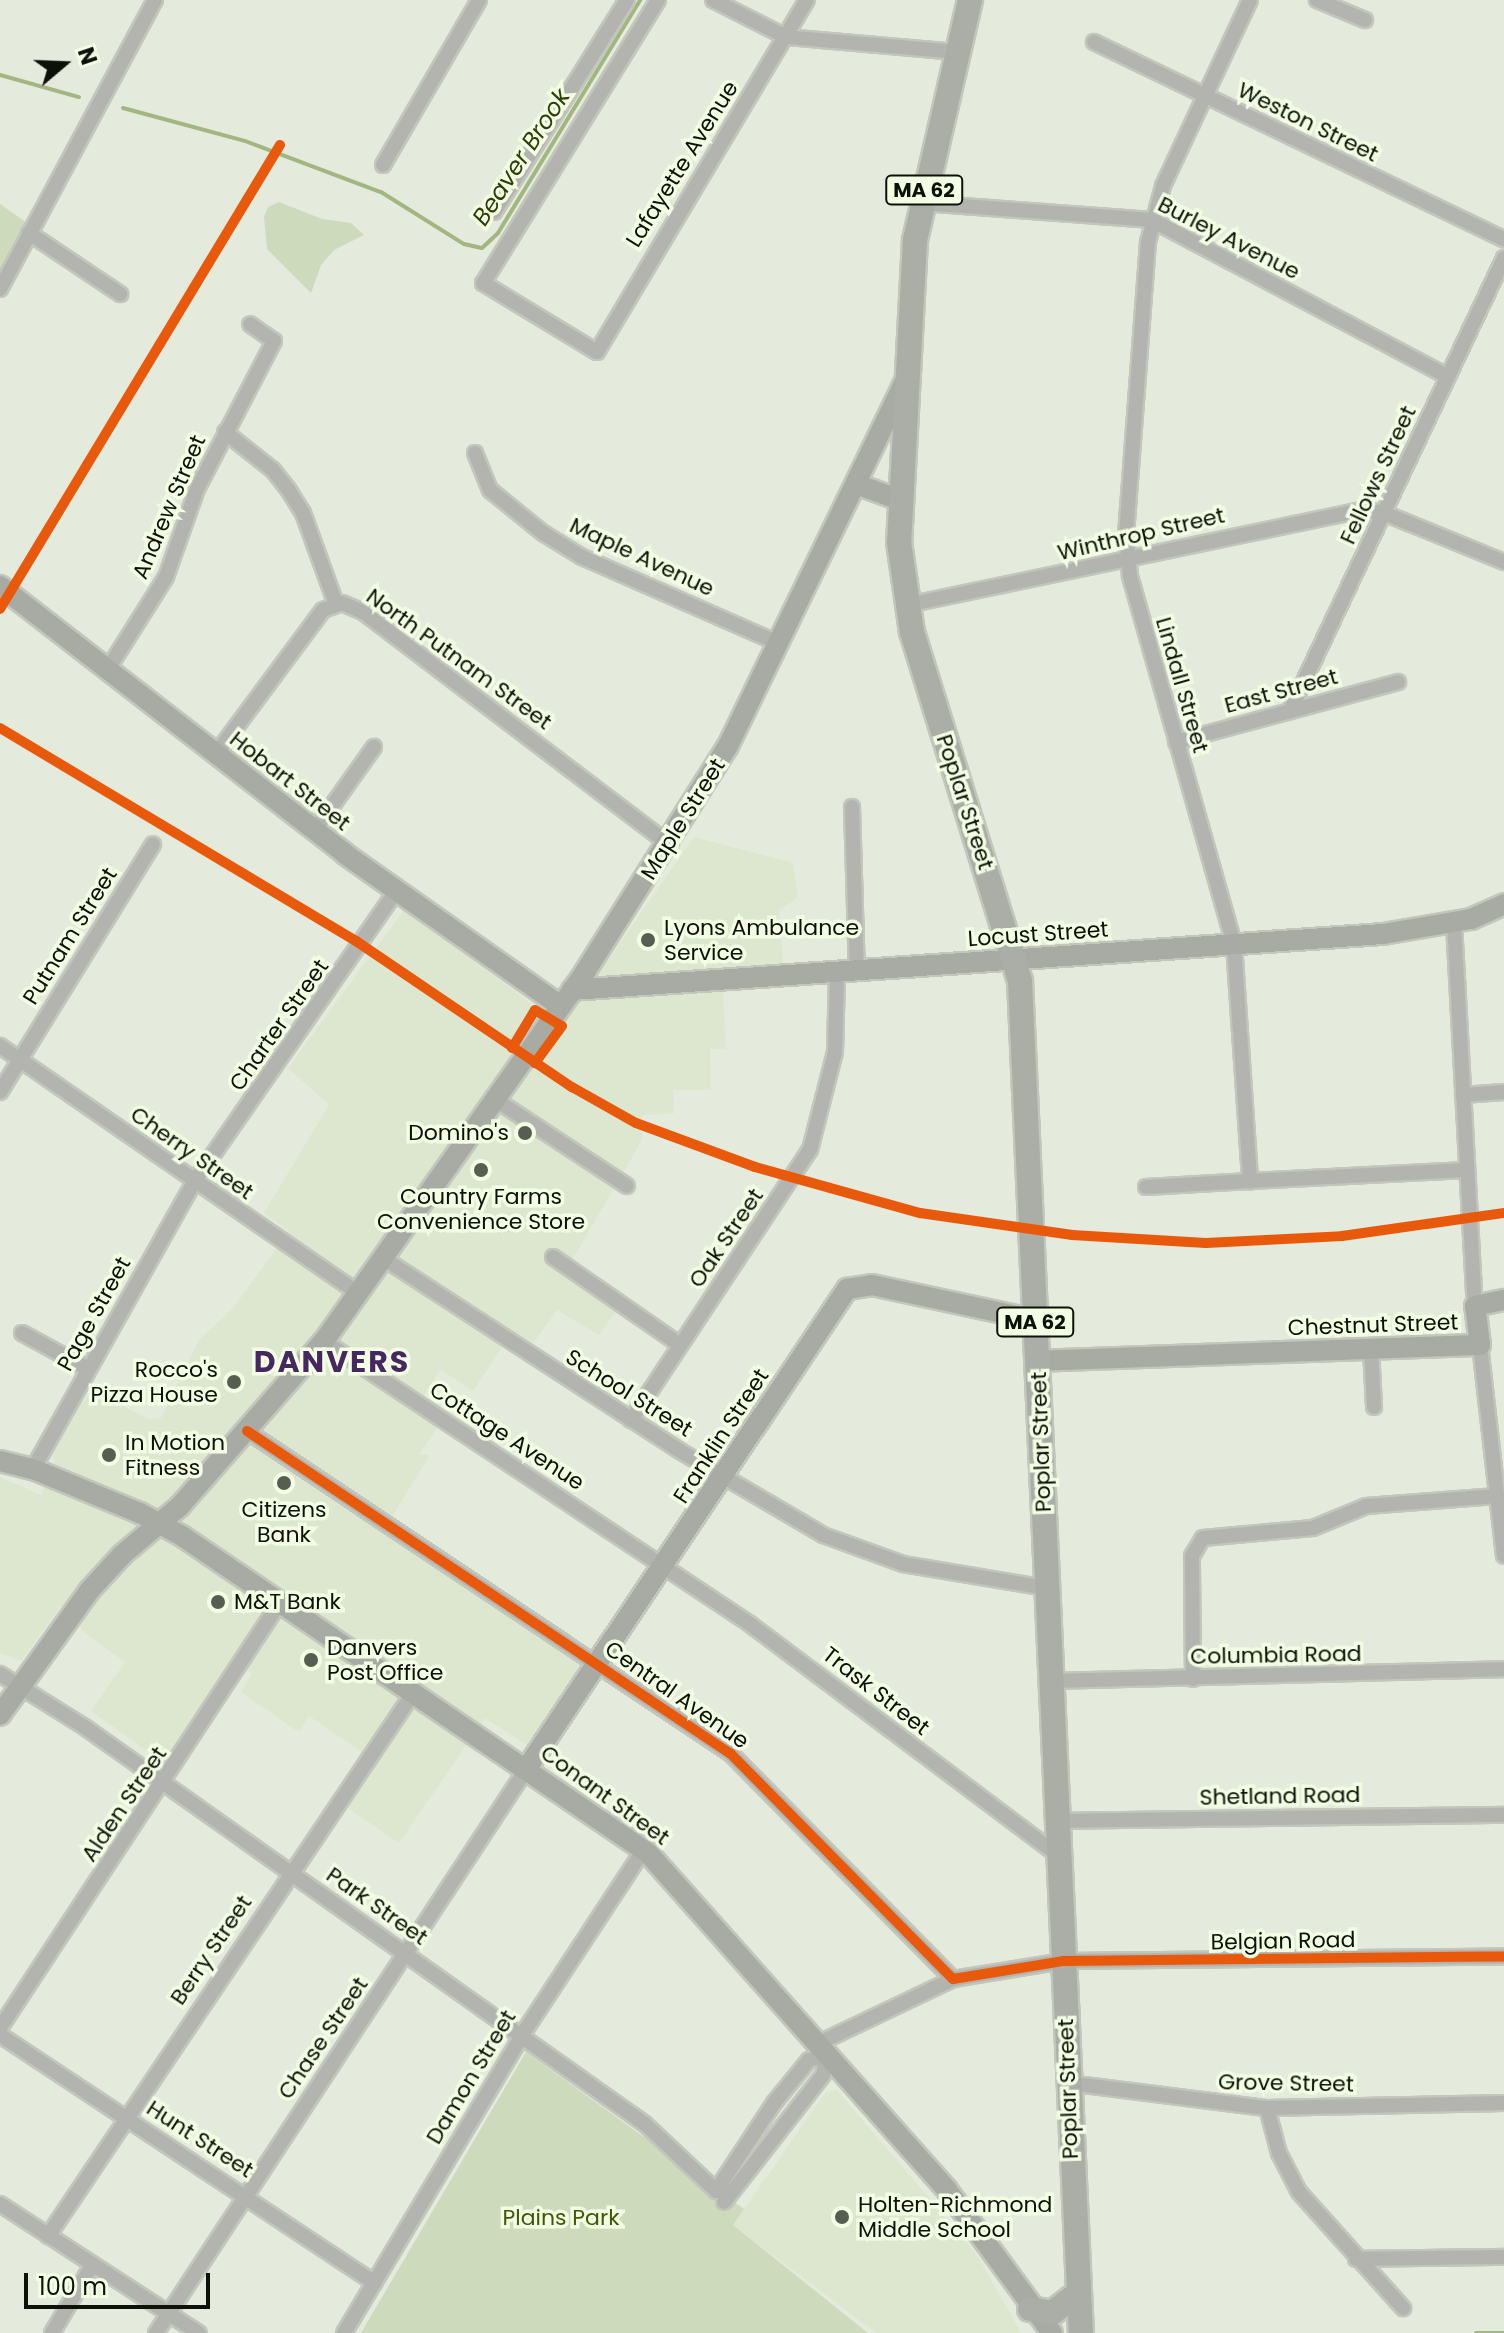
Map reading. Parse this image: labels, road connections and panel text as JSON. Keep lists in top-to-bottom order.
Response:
{
  "streets": {
    "main road": [
      "MA 62",
      "Hobart Street",
      "Poplar Street",
      "Maple Street",
      "Locust Street",
      "Chestnut Street",
      "Franklin Street",
      "Conant Street"
    ],
    "street": [
      "Weston Street",
      "Lafayette Avenue",
      "Burley Avenue",
      "Fellows Street",
      "Andrew Street",
      "Winthrop Street",
      "Maple Avenue",
      "North Putnam Street",
      "Lindall Street",
      "East Street",
      "Putnam Street",
      "Charter Street",
      "Cherry Street",
      "Oak Street",
      "Page Street",
      "School Street",
      "Cottage Avenue",
      "Columbia Road",
      "Trask Street",
      "Central Avenue",
      "Shetland Road",
      "Alden Street",
      "Park Street",
      "Belgian Road",
      "Berry Street",
      "Chase Street",
      "Damon Street",
      "Grove Street",
      "Hunt Street"
    ]
  },
  "crossings": [
    ["Weston Street", "Lindall Street"],
    ["Burley Avenue", "Fellows Street"],
    ["Burley Avenue", "Lindall Street"],
    ["Burley Avenue", "Maple Street"],
    ["Fellows Street", "Winthrop Street"],
    ["Fellows Street", "East Street"],
    ["Andrew Street", "Hobart Street"],
    ["Winthrop Street", "Lindall Street"],
    ["Winthrop Street", "Poplar Street"],
    ["Maple Avenue", "Maple Street"],
    ["North Putnam Street", "Hobart Street"],
    ["North Putnam Street", "Maple Street"],
    ["Lindall Street", "East Street"],
    ["Lindall Street", "Locust Street"],
    ["Hobart Street", "Maple Street"],
    ["Hobart Street", "Locust Street"],
    ["Hobart Street", "Charter Street"],
    ["Poplar Street", "Maple Street"],
    ["Poplar Street", "Locust Street"],
    ["Poplar Street", "Chestnut Street"],
    ["Poplar Street", "School Street"],
    ["Poplar Street", "Franklin Street"],
    ["Poplar Street", "Columbia Road"],
    ["Poplar Street", "Trask Street"],
    ["Poplar Street", "Shetland Road"],
    ["Poplar Street", "Belgian Road"],
    ["Poplar Street", "Grove Street"],
    ["Maple Street", "Locust Street"],
    ["Maple Street", "Cherry Street"],
    ["Maple Street", "School Street"],
    ["Maple Street", "Cottage Avenue"],
    ["Maple Street", "Central Avenue"],
    ["Maple Street", "Conant Street"],
    ["Maple Street", "Park Street"],
    ["Locust Street", "Oak Street"],
    ["Locust Street", "Chestnut Street"],
    ["Putnam Street", "Cherry Street"],
    ["Charter Street", "Cherry Street"],
    ["Charter Street", "Page Street"],
    ["Cherry Street", "Page Street"],
    ["Oak Street", "School Street"],
    ["Page Street", "Conant Street"],
    ["School Street", "Franklin Street"],
    ["Cottage Avenue", "Franklin Street"],
    ["Cottage Avenue", "Trask Street"],
    ["Franklin Street", "Trask Street"],
    ["Franklin Street", "Central Avenue"],
    ["Franklin Street", "Conant Street"],
    ["Franklin Street", "Chase Street"],
    ["Conant Street", "Alden Street"],
    ["Conant Street", "Park Street"],
    ["Conant Street", "Berry Street"],
    ["Conant Street", "Chase Street"],
    ["Conant Street", "Damon Street"],
    ["Alden Street", "Park Street"],
    ["Park Street", "Berry Street"],
    ["Park Street", "Chase Street"],
    ["Park Street", "Damon Street"],
    ["Berry Street", "Hunt Street"],
    ["Chase Street", "Hunt Street"],
    ["Damon Street", "Hunt Street"]
  ],
  "districts": ["DANVERS"],
  "water": ["Beaver Brook"],
  "parks": ["Plains Park"],
  "places": [
    "Lyons Ambulance Service",
    "Domino's",
    "Country Farms Convenience Store",
    "Rocco's Pizza House",
    "In Motion Fitness",
    "Citizens Bank",
    "M&T Bank",
    "Danvers Post Office",
    "Holten-Richmond Middle School"
  ],
  "scale_bar": "100 m",
  "north": "right"
}
